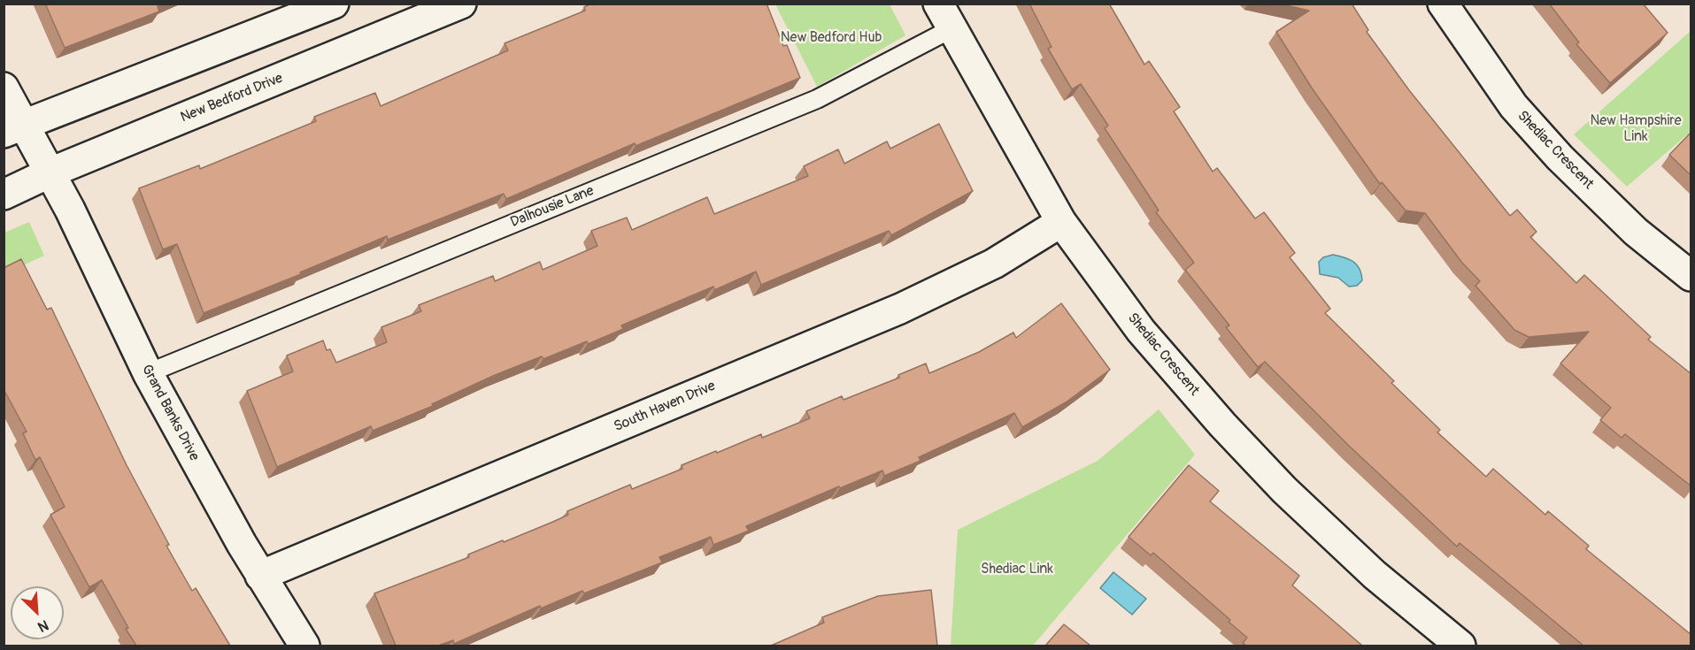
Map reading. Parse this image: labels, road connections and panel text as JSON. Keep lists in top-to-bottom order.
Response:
{
  "streets": {
    "street": [
      "New Bedford Drive",
      "Shediac Crescent",
      "South Haven Drive",
      "Grand Banks Drive"
    ],
    "lane": ["Dalhousie Lane"]
  },
  "crossings": [
    ["New Bedford Drive", "Grand Banks Drive"],
    ["Shediac Crescent", "Dalhousie Lane"],
    ["Shediac Crescent", "South Haven Drive"],
    ["Dalhousie Lane", "Grand Banks Drive"],
    ["South Haven Drive", "Grand Banks Drive"]
  ],
  "parks": ["New Bedford Hub", "New Hampshire Link", "Shediac Link"],
  "north": "bottom right"
}
